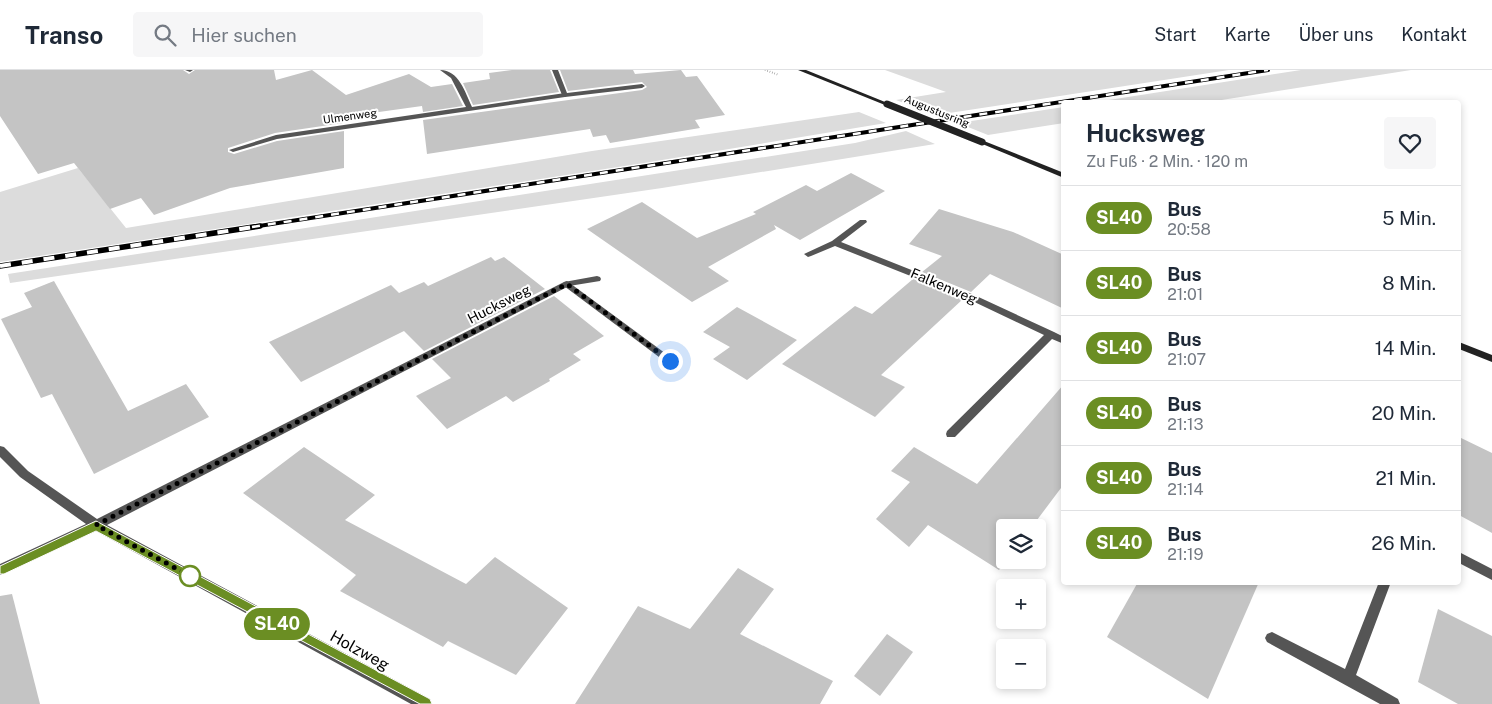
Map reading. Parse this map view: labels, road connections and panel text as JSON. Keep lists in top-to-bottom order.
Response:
{
  "streets": {
    "main road": ["Augustusring"],
    "street": [
      "Ulmenweg",
      "Falkenweg",
      "Hucksweg",
      "Holzweg"
    ]
  },
  "crossings": [
    ["Hucksweg", "Holzweg"]
  ],
  "lines": ["bus line SL40"],
  "page": {
    "header": "Transo",
    "search": "Hier suchen",
    "nav": [
      "Start",
      "Karte",
      "Über uns",
      "Kontakt"
    ],
    "on_map": "SL40",
    "heading": ["Hucksweg", "Zu Fuß · 2 Min. · 120 m"],
    "list": [
      {
        "mark": "SL40",
        "name": "Bus",
        "note": "20:58",
        "value": "5 Min."
      },
      {
        "mark": "SL40",
        "name": "Bus",
        "note": "21:01",
        "value": "8 Min."
      },
      {
        "mark": "SL40",
        "name": "Bus",
        "note": "21:07",
        "value": "14 Min."
      },
      {
        "mark": "SL40",
        "name": "Bus",
        "note": "21:13",
        "value": "20 Min."
      },
      {
        "mark": "SL40",
        "name": "Bus",
        "note": "21:14",
        "value": "21 Min."
      },
      {
        "mark": "SL40",
        "name": "Bus",
        "note": "21:19",
        "value": "26 Min."
      }
    ],
    "map_buttons": ["+", "−"]
  }
}
